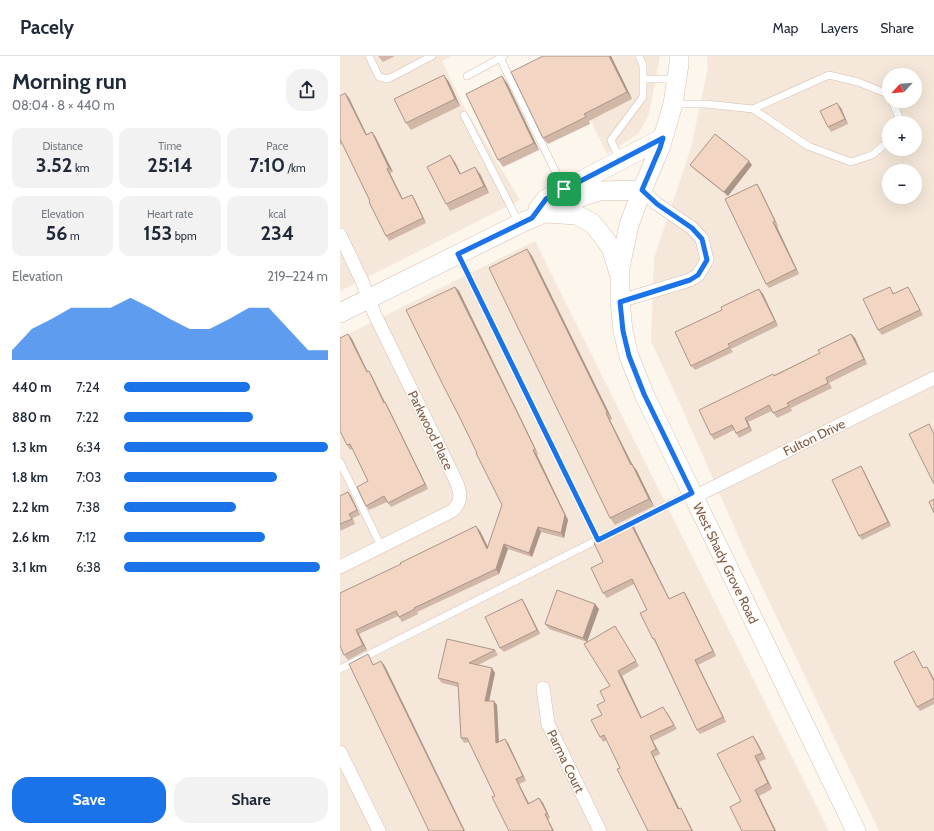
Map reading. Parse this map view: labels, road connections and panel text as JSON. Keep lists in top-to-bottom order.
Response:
{
  "streets": {
    "main road": ["West Shady Grove Road"],
    "street": ["Parkwood Place", "Fulton Drive", "Parma Court"]
  },
  "crossings": [
    ["Fulton Drive", "West Shady Grove Road"]
  ],
  "north": "bottom left",
  "page": {
    "header": "Pacely",
    "nav": ["Map", "Layers", "Share"],
    "heading": ["Morning run", "08:04 · 8 × 440 m"],
    "map_buttons": ["+", "−"],
    "stats": [
      ["Distance", "3.52 km"],
      ["Time", "25:14"],
      ["Pace", "7:10 /km"],
      ["Elevation", "56 m"],
      ["Heart rate", "153 bpm"],
      ["kcal", "234"]
    ],
    "chart": ["Elevation", "219–224 m"],
    "list": [
      {
        "name": "440 m",
        "note": "7:24"
      },
      {
        "name": "880 m",
        "note": "7:22"
      },
      {
        "name": "1.3 km",
        "note": "6:34"
      },
      {
        "name": "1.8 km",
        "note": "7:03"
      },
      {
        "name": "2.2 km",
        "note": "7:38"
      },
      {
        "name": "2.6 km",
        "note": "7:12"
      },
      {
        "name": "3.1 km",
        "note": "6:38"
      }
    ],
    "buttons": ["Save", "Share"]
  }
}
